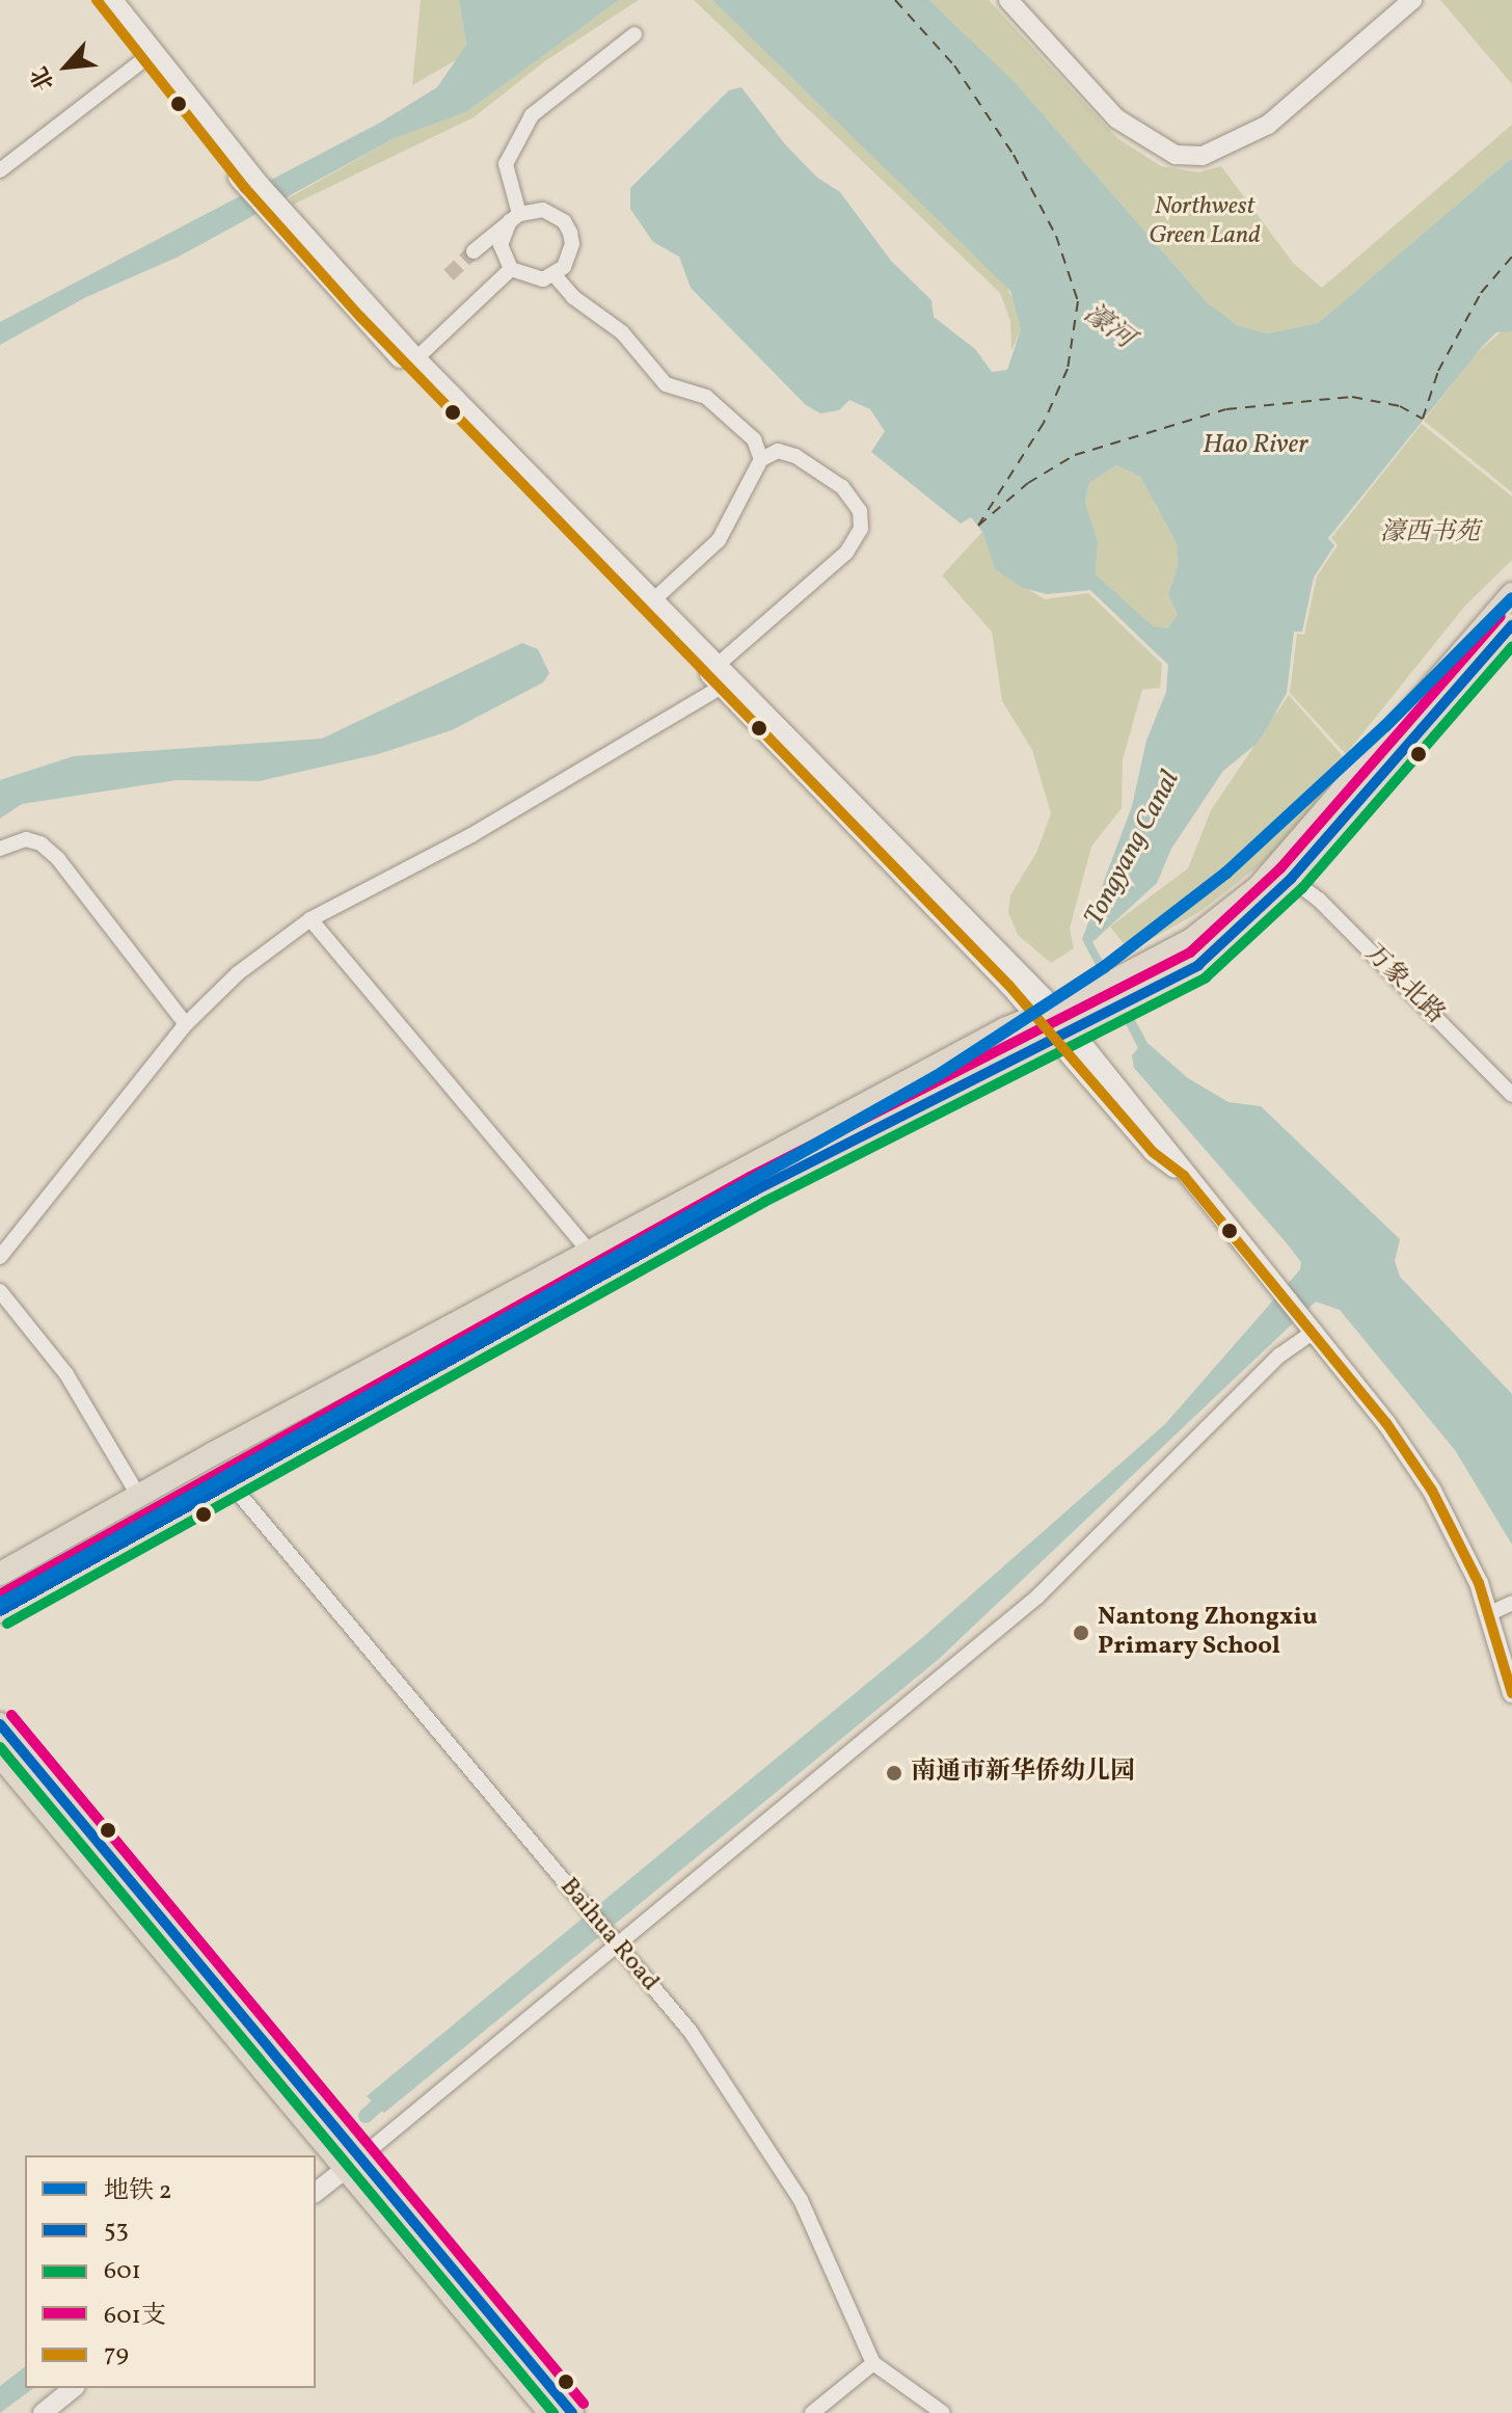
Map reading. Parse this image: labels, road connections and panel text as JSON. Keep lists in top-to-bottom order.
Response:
{
  "streets": {
    "street": ["万象北路", "Baihua Road"]
  },
  "water": ["濠河", "Hao River", "Tongyang Canal"],
  "parks": ["Northwest Green Land", "濠西书苑"],
  "places": ["Nantong Zhongxiu Primary School", "南通市新华侨幼儿园"],
  "lines": [
    "transit line 79",
    "metro line 2",
    "transit line 601支",
    "transit line 53",
    "transit line 601"
  ],
  "legend": [
    "地铁 2",
    "53",
    "601",
    "601支",
    "79"
  ],
  "north": "bottom left"
}
